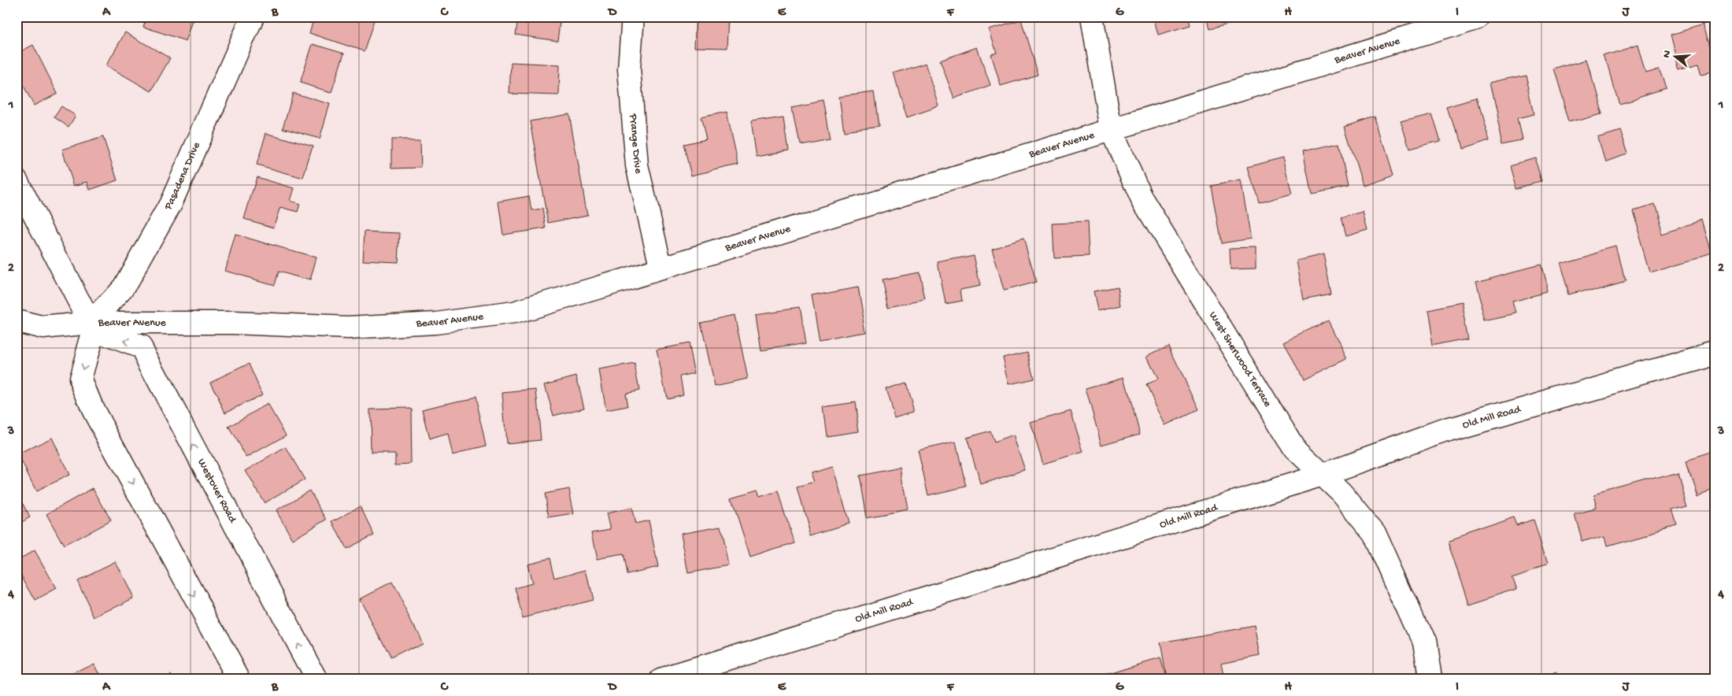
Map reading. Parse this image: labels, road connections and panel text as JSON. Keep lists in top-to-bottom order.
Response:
{
  "streets": {
    "street": [
      "Beaver Avenue",
      "Prange Drive",
      "Pasadena Drive",
      "West Sherwood Terrace",
      "Old Mill Road",
      "Westover Road"
    ]
  },
  "crossings": [
    ["Beaver Avenue", "Prange Drive"],
    ["Beaver Avenue", "Pasadena Drive"],
    ["Beaver Avenue", "West Sherwood Terrace"],
    ["Beaver Avenue", "Westover Road"],
    ["Pasadena Drive", "Westover Road"],
    ["West Sherwood Terrace", "Old Mill Road"]
  ],
  "north": "left",
  "grid": {
    "columns": [
      "A",
      "B",
      "C",
      "D",
      "E",
      "F",
      "G",
      "H",
      "I",
      "J"
    ],
    "rows": [
      "1",
      "2",
      "3",
      "4"
    ]
  }
}
